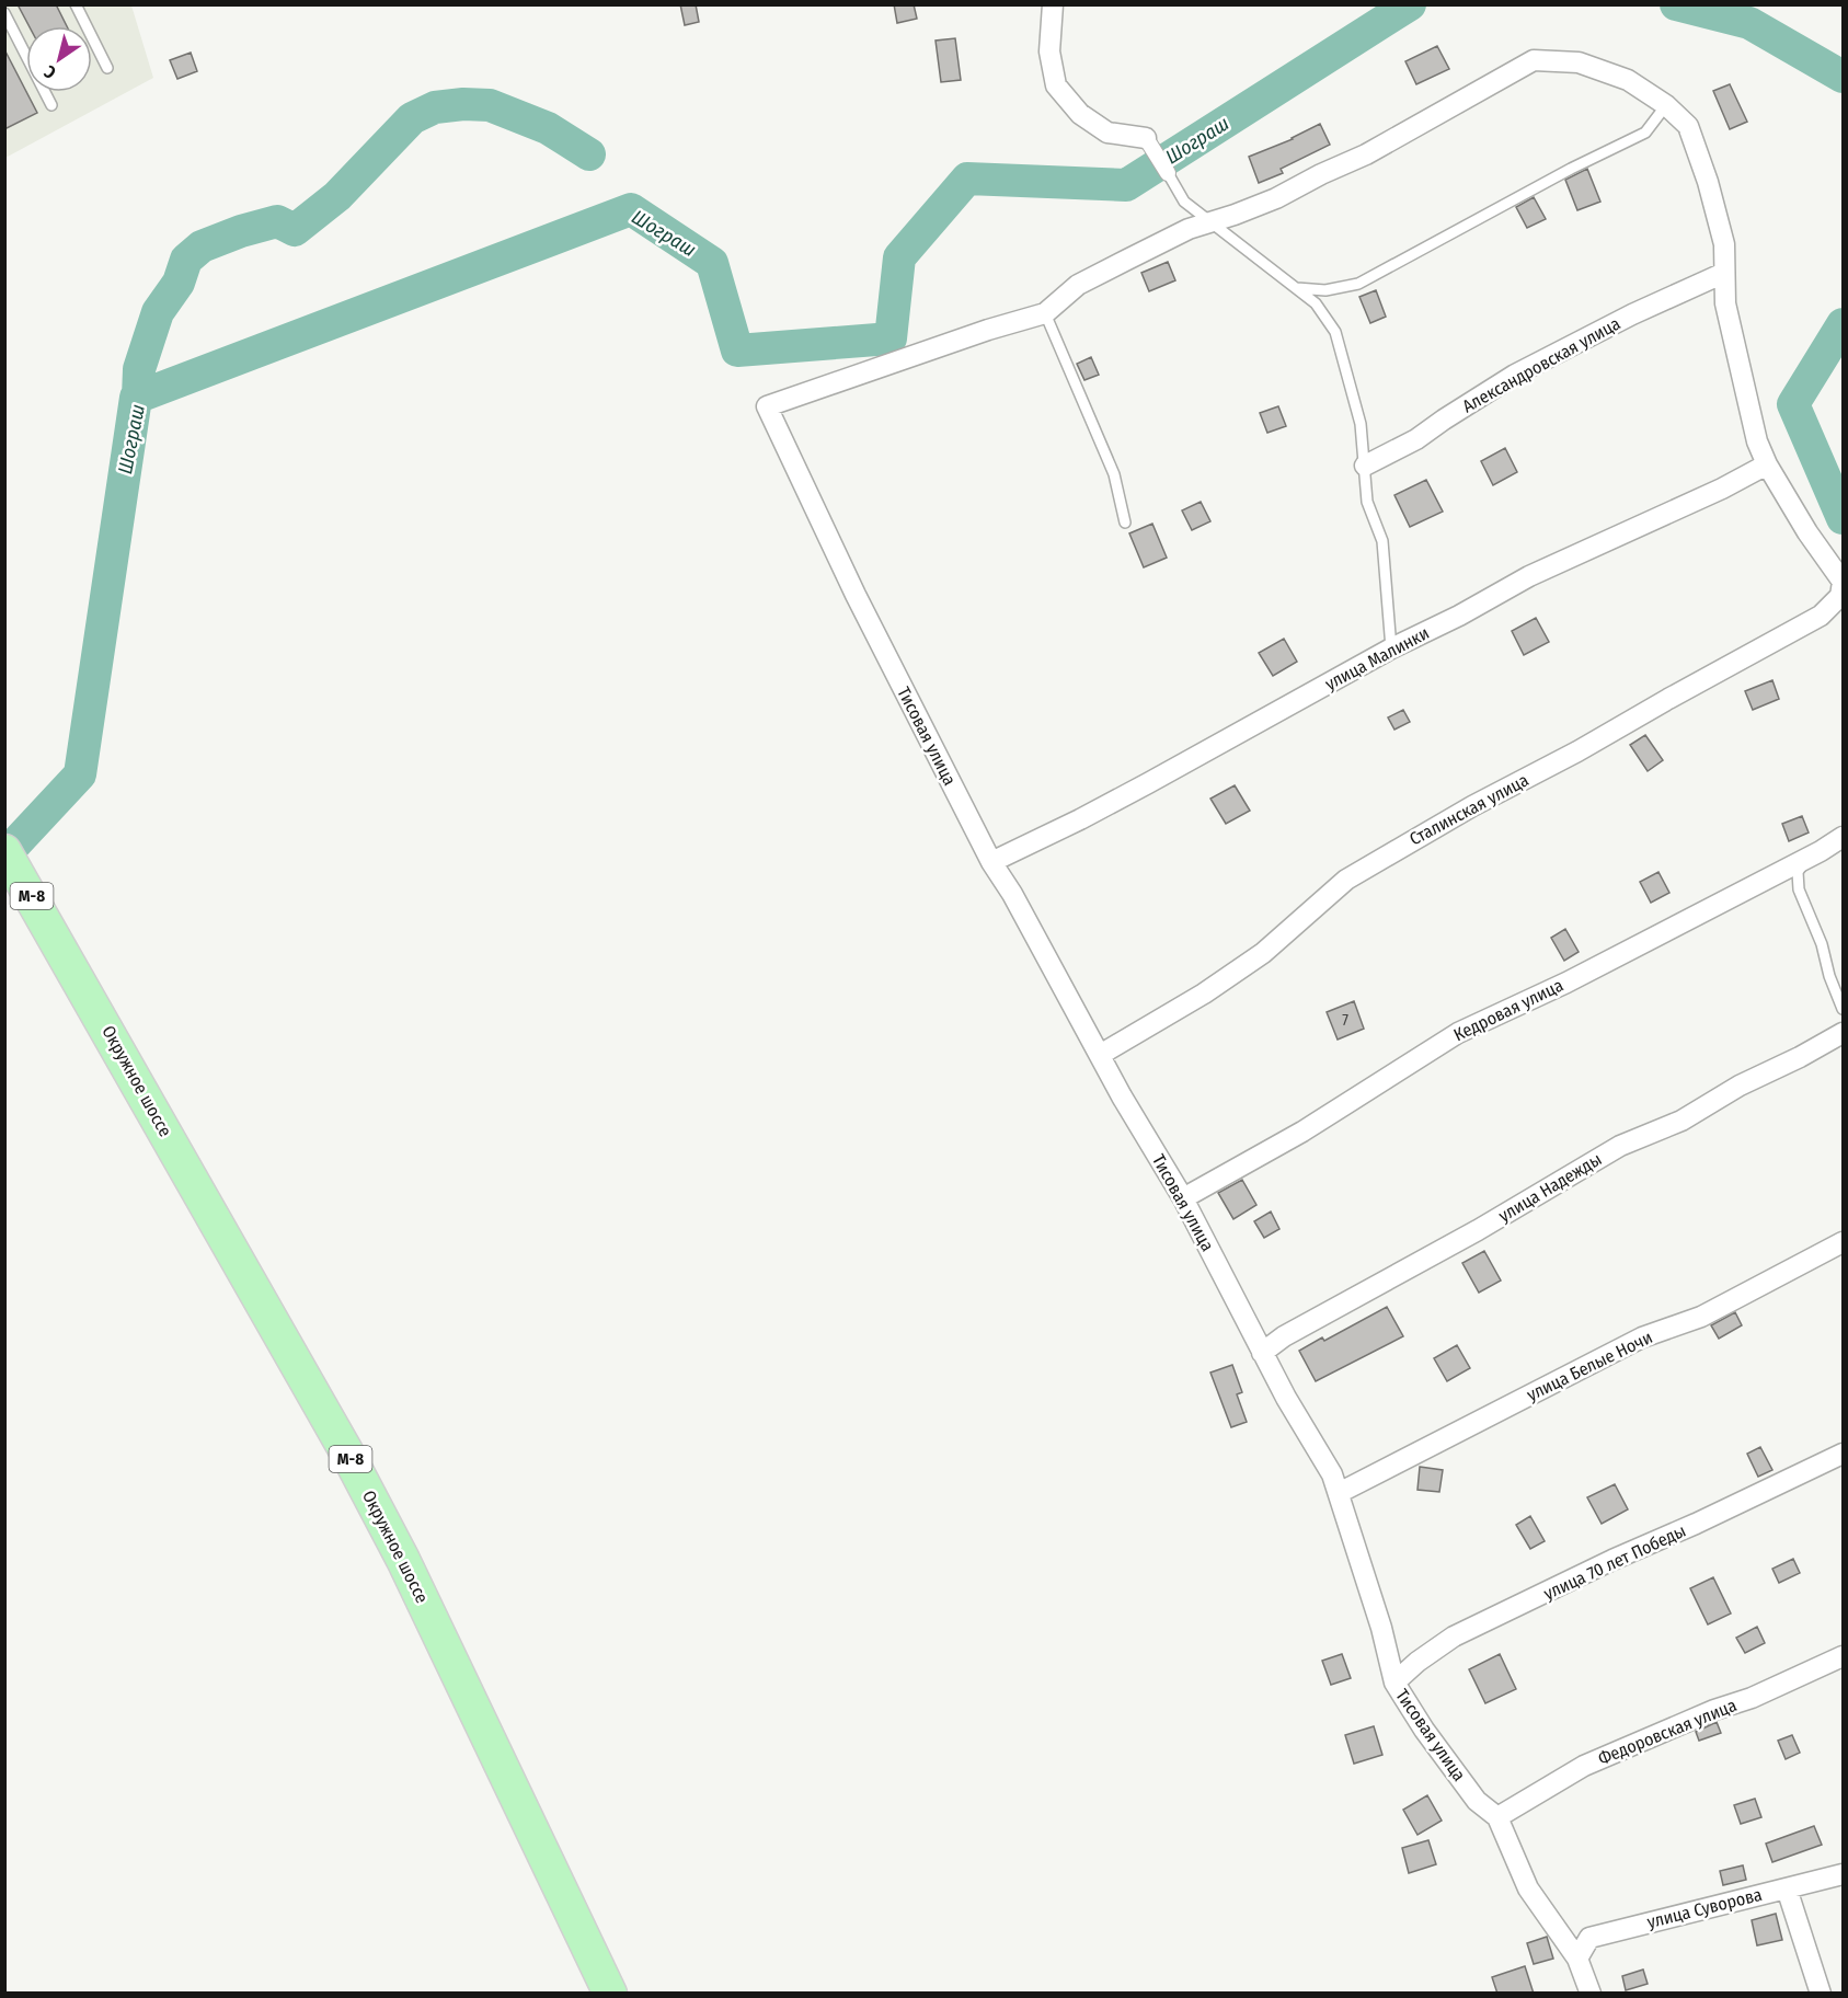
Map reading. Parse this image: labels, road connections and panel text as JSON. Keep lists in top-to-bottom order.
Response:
{
  "streets": {
    "main road": ["М-8", "Окружное шоссе"],
    "street": [
      "Александровская улица",
      "улица Малинки",
      "Тисовая улица",
      "Сталинская улица",
      "Кедровая улица",
      "улица Надежды",
      "улица Белые Ночи",
      "улица 70 лет Победы",
      "Федоровская улица",
      "улица Суворова"
    ]
  },
  "crossings": [
    ["улица Малинки", "Тисовая улица"],
    ["Тисовая улица", "Сталинская улица"],
    ["Тисовая улица", "Кедровая улица"],
    ["Тисовая улица", "улица Надежды"],
    ["Тисовая улица", "улица Белые Ночи"],
    ["Тисовая улица", "улица 70 лет Победы"],
    ["Тисовая улица", "Федоровская улица"],
    ["Тисовая улица", "улица Суворова"]
  ],
  "water": ["Шограш"],
  "house_numbers": ["7"],
  "north": "bottom left"
}
